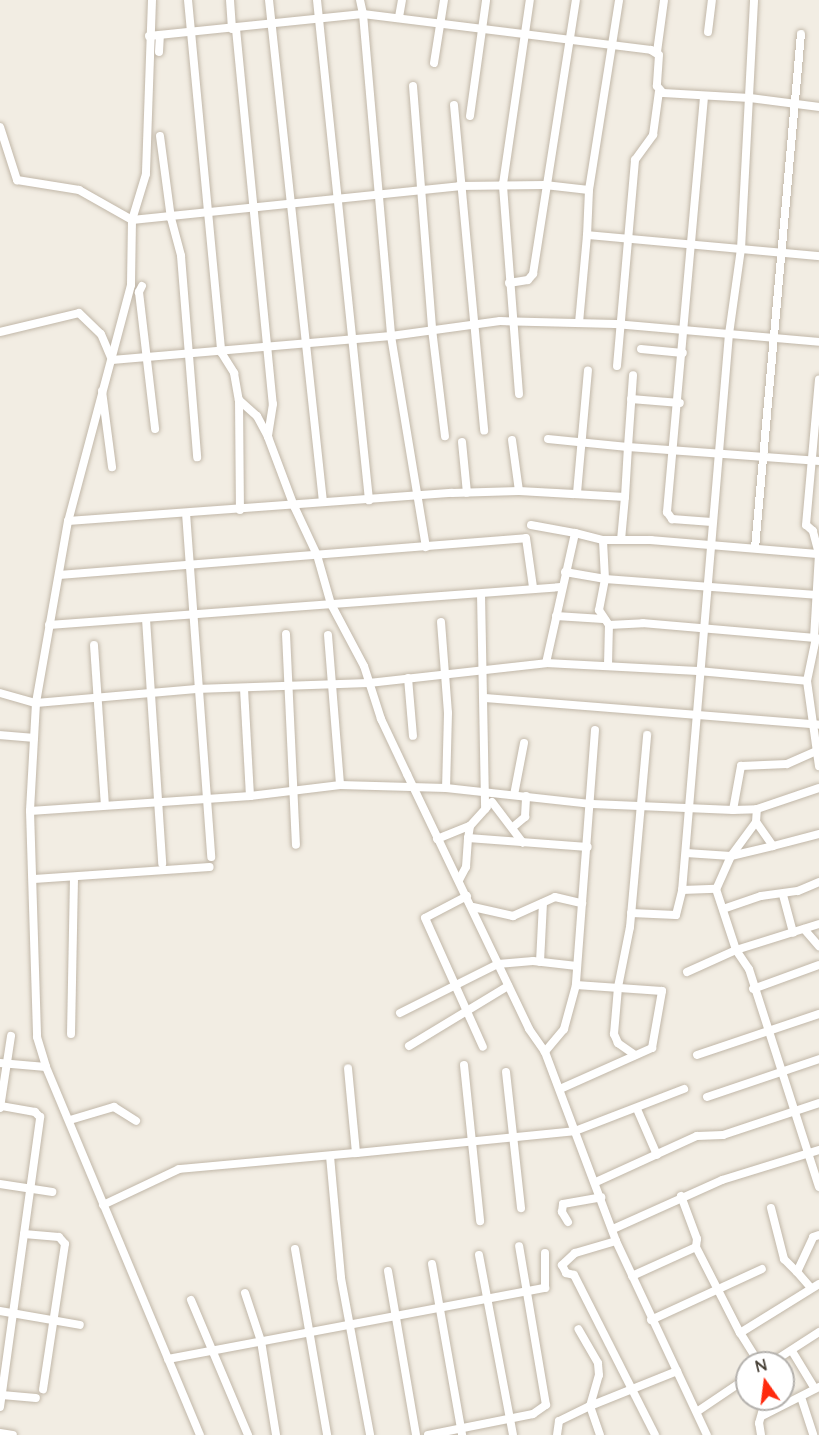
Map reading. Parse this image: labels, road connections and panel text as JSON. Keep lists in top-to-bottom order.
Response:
{
  "north": "top"
}
